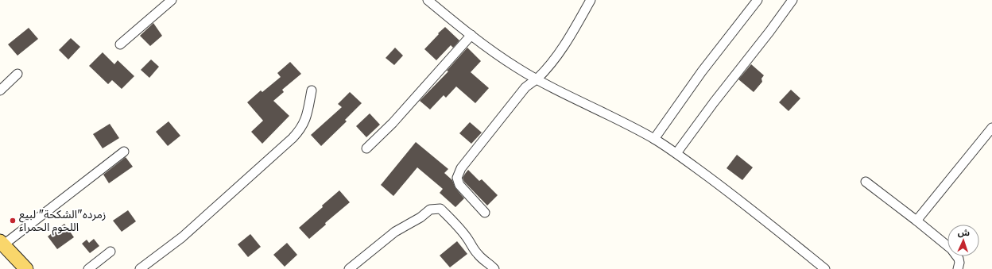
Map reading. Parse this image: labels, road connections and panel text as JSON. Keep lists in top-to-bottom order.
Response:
{
  "places": ["زمرده\"الشكحة\" لبيع اللحوم الحمراء"],
  "north": "top"
}
